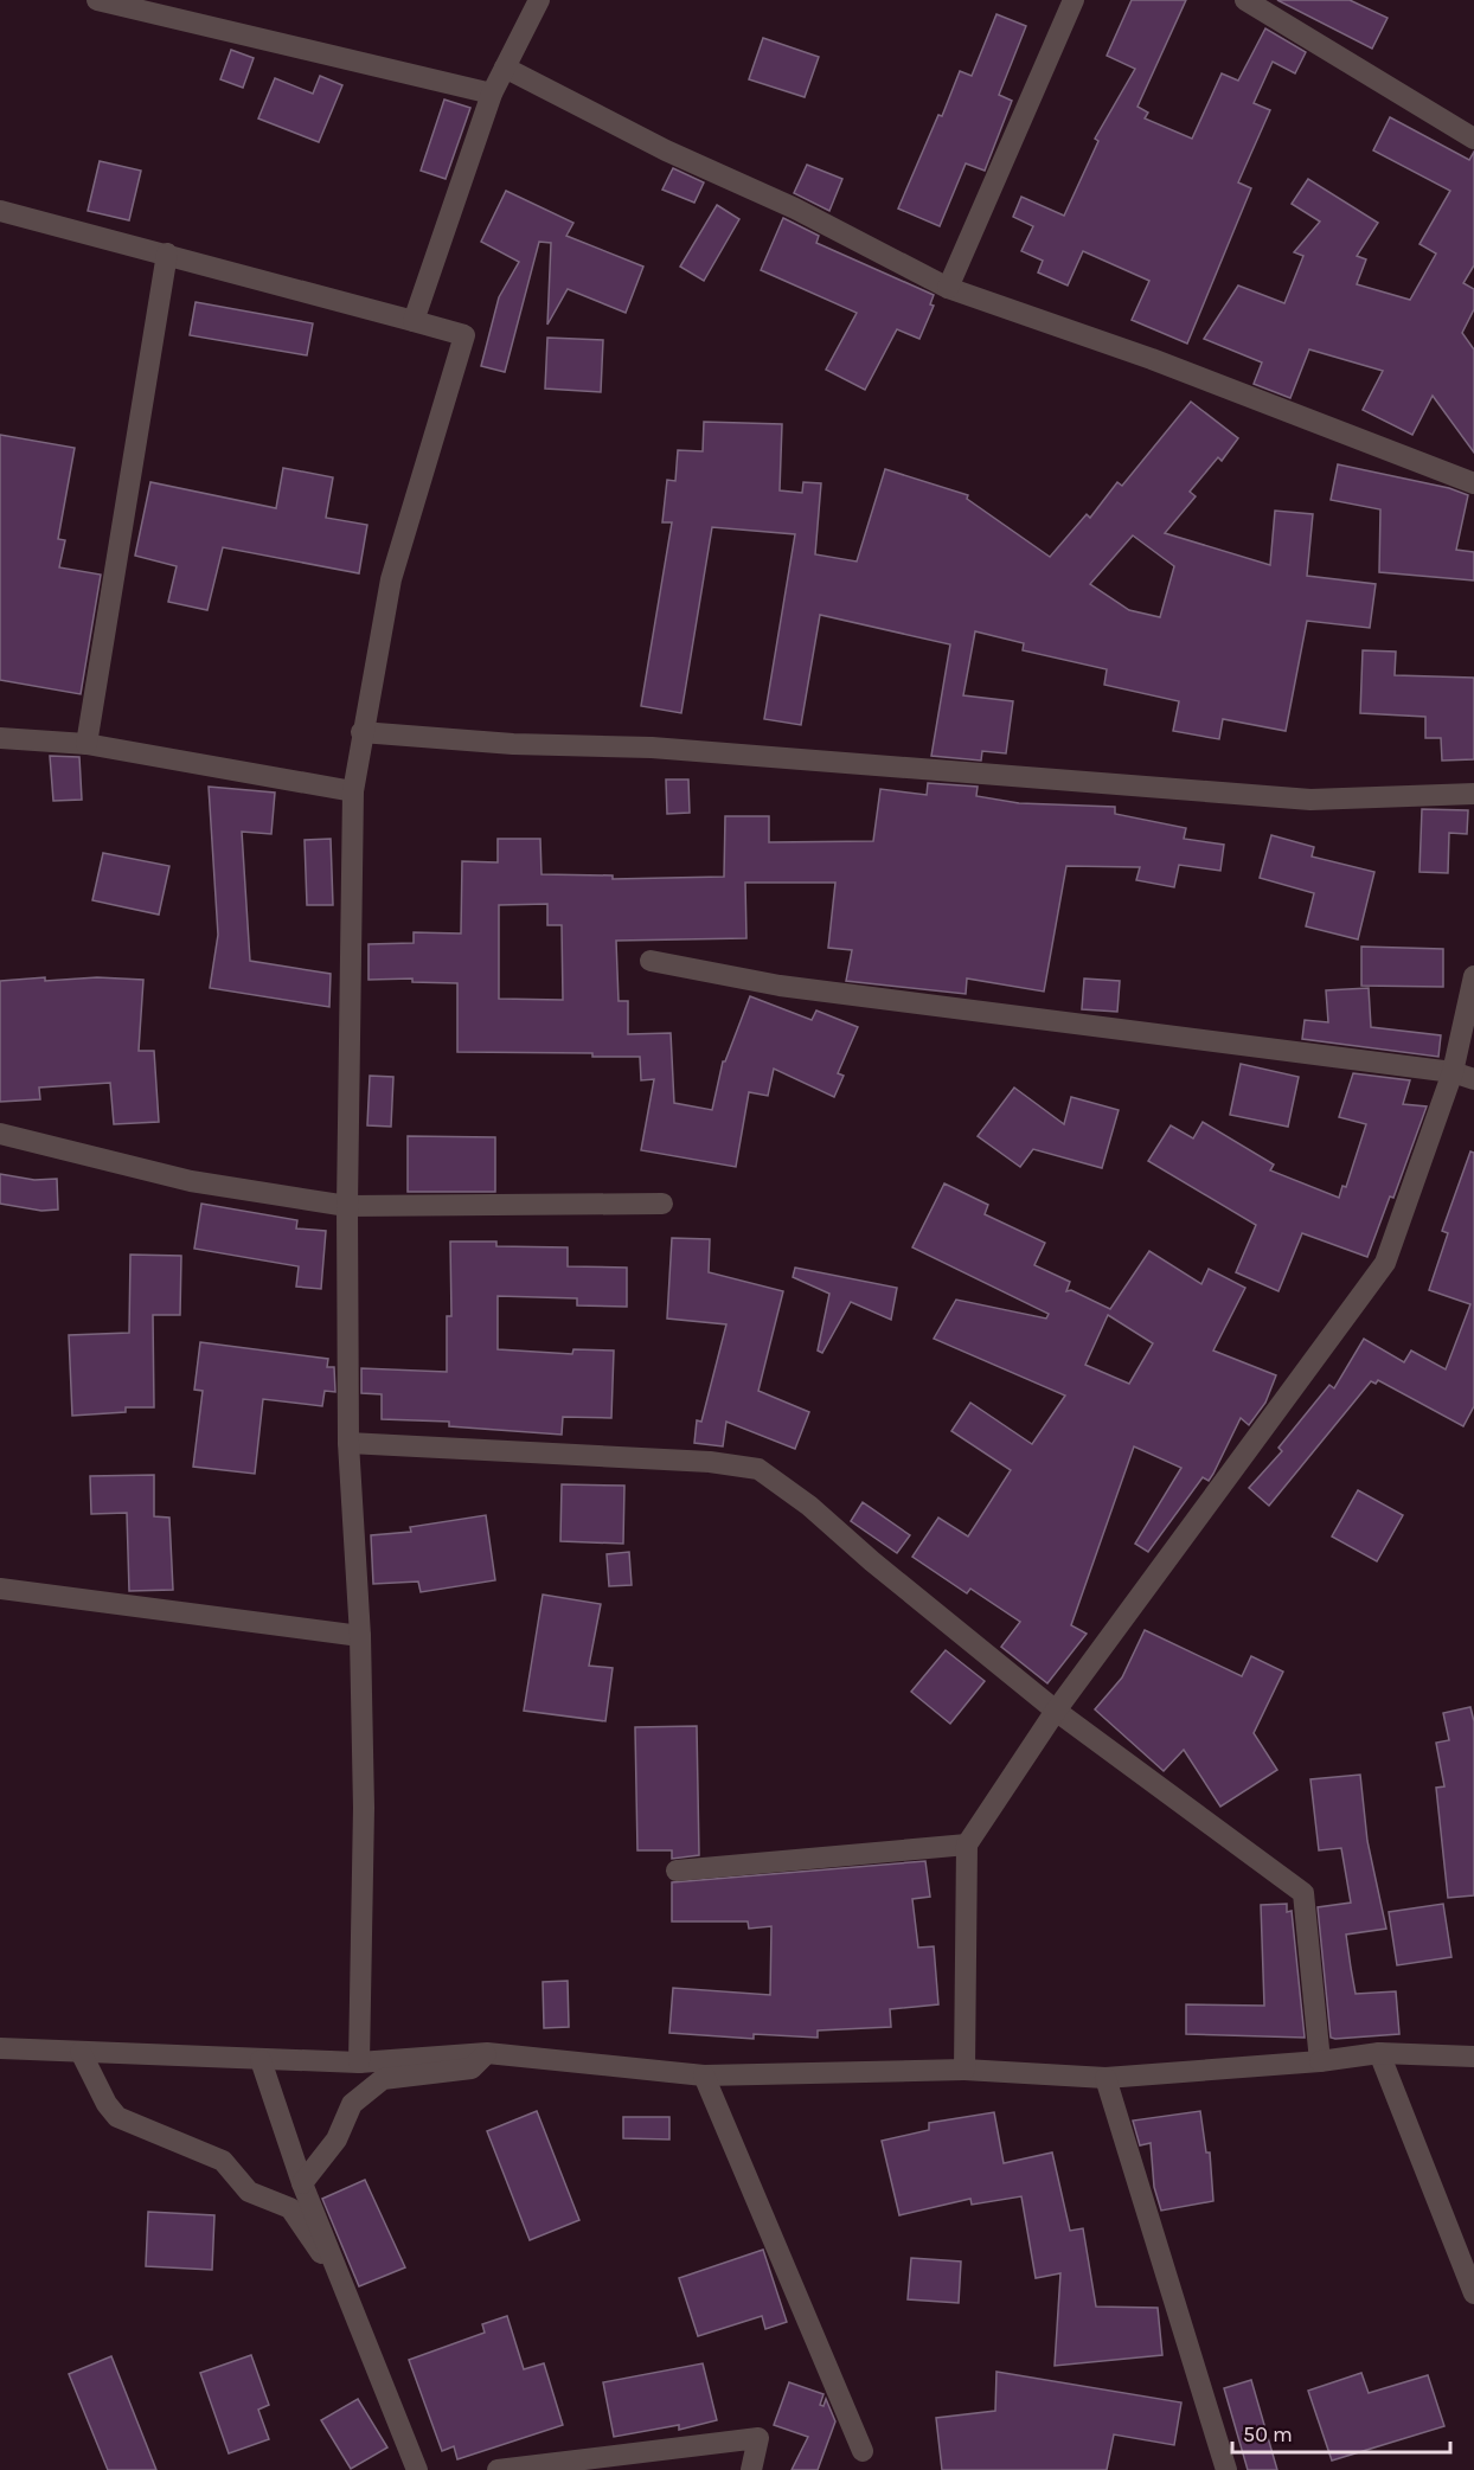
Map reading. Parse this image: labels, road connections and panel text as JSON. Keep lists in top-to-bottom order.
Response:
{
  "scale_bar": "50 m"
}
